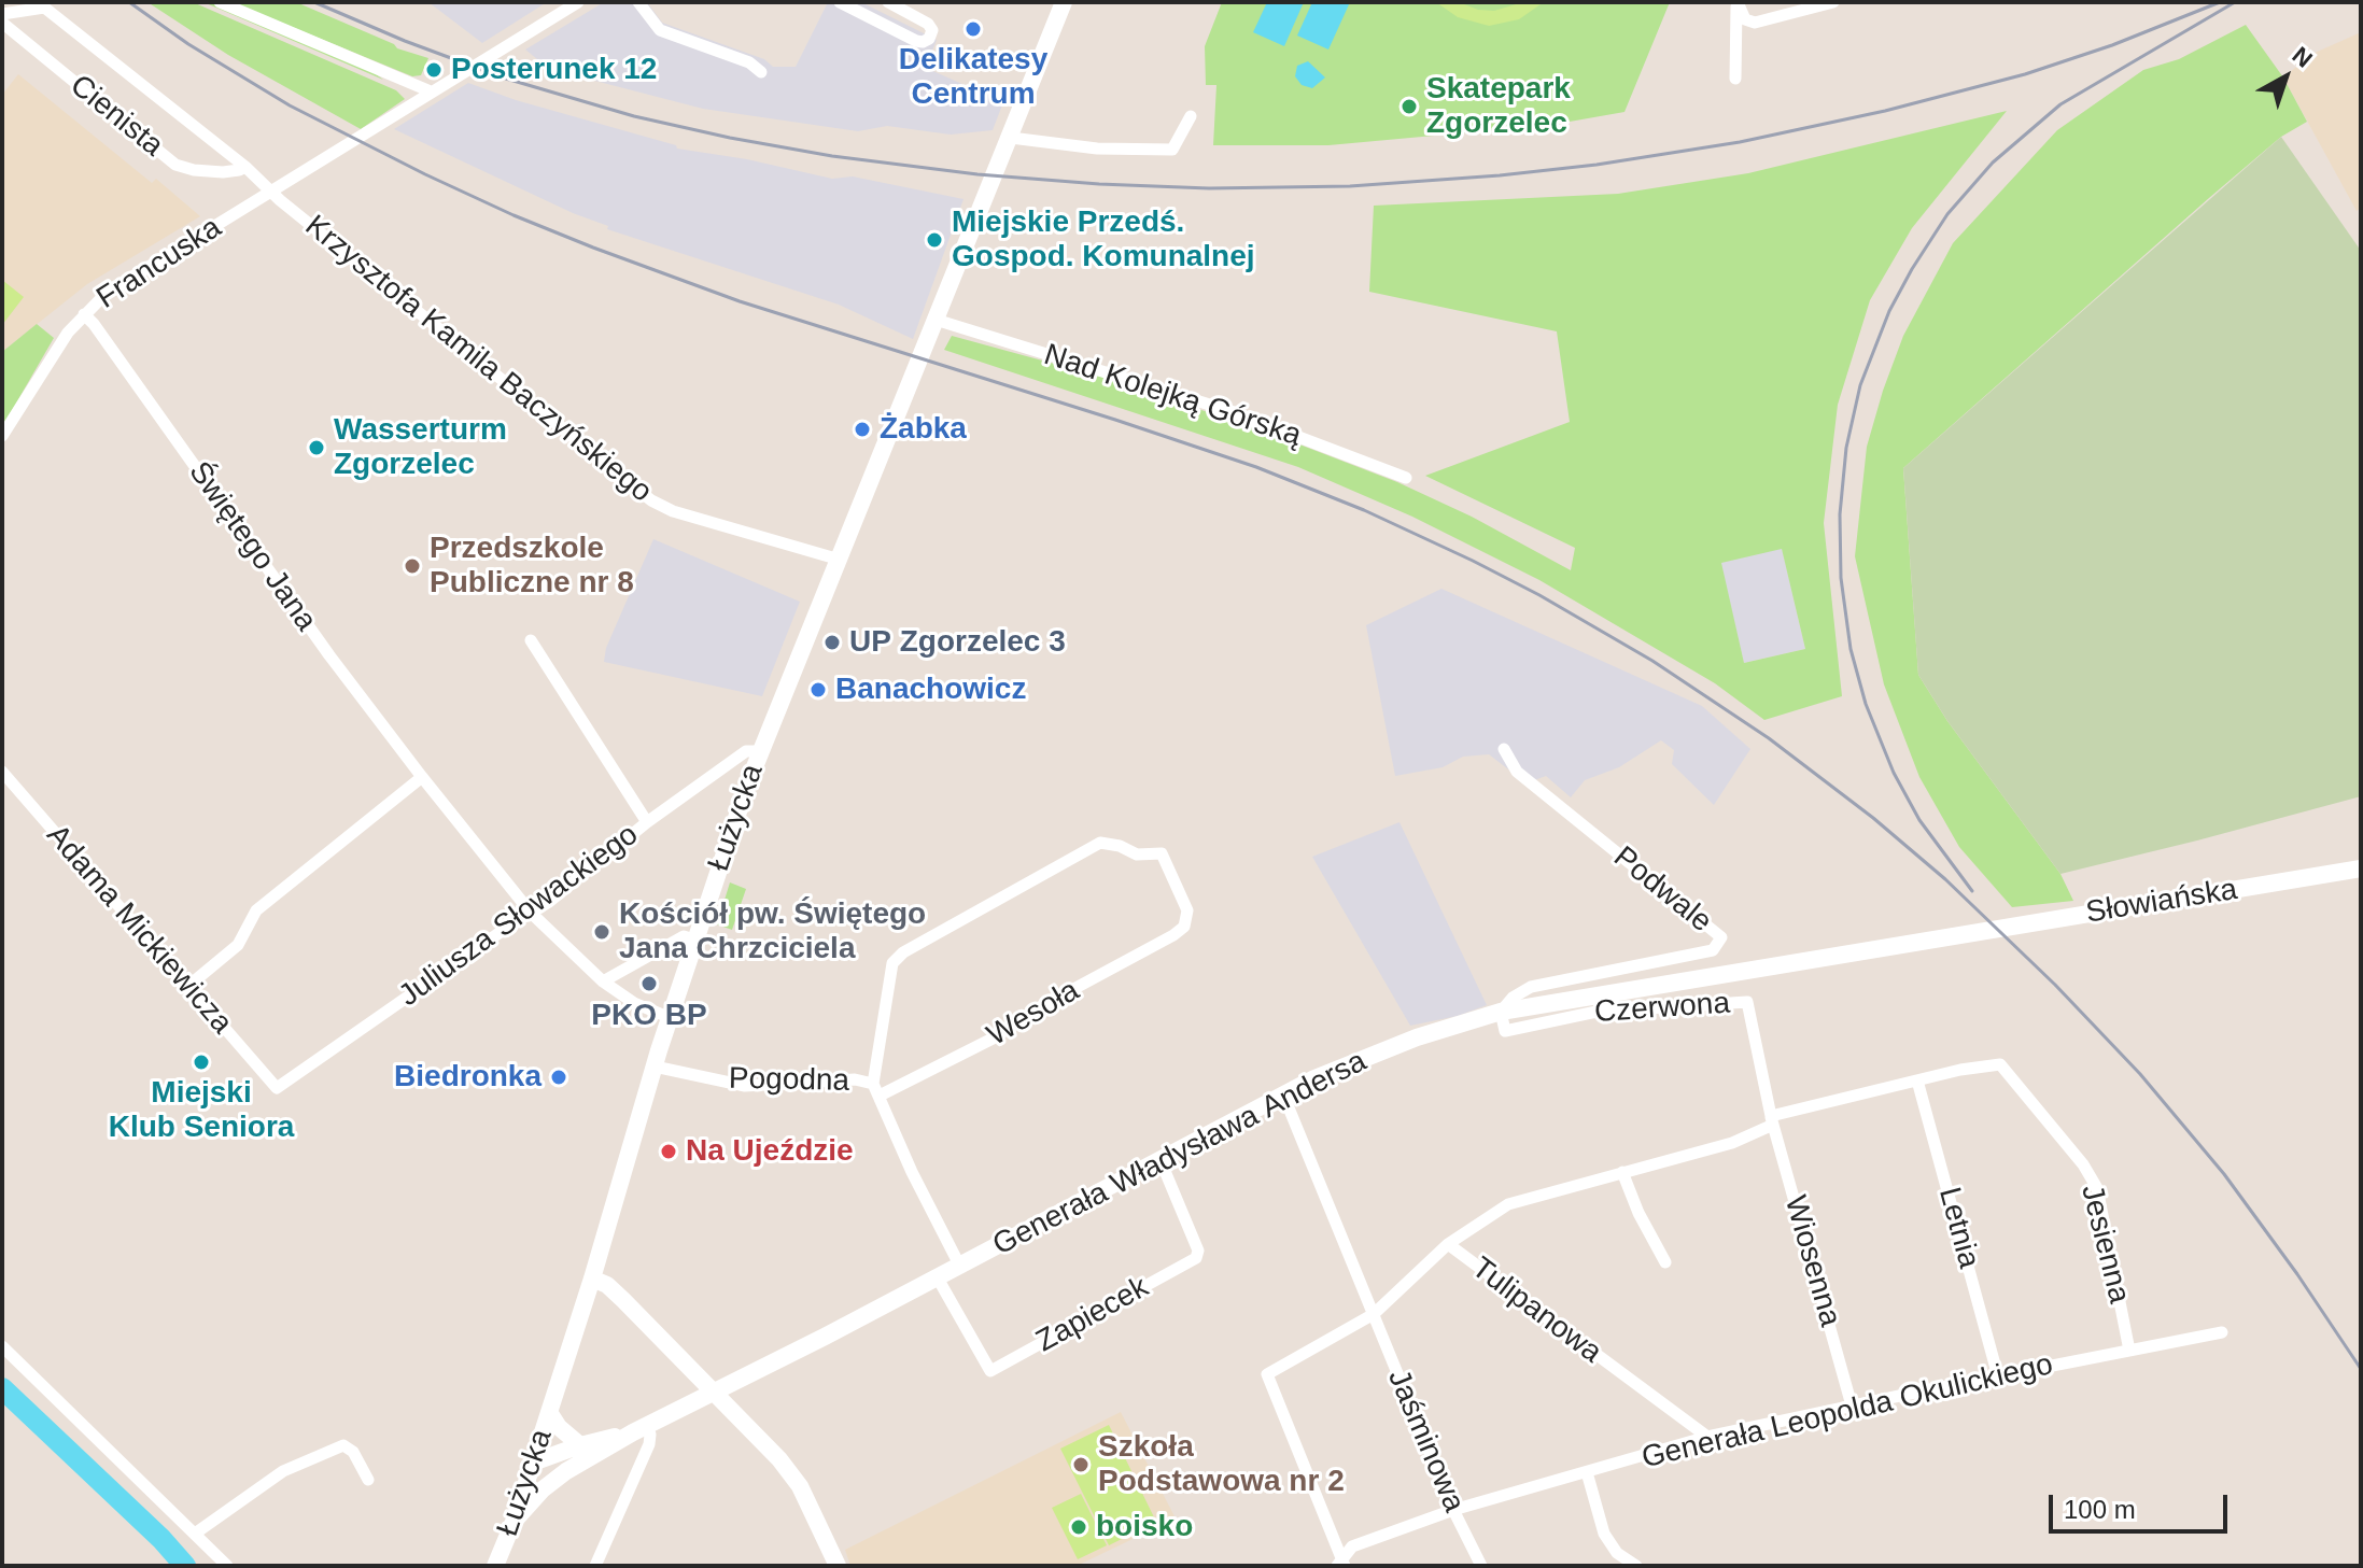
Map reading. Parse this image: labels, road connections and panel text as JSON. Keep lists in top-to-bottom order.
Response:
{
  "streets": {
    "street": [
      "Cienista",
      "Francuska",
      "Krzysztofa Kamila Baczyńskiego",
      "Nad Kolejką Górską",
      "Świętego Jana",
      "Łużycka",
      "Podwale",
      "Słowiańska",
      "Juliusza Słowackiego",
      "Adama Mickiewicza",
      "Czerwona",
      "Wesoła",
      "Pogodna",
      "Generała Władysława Andersa",
      "Letnia",
      "Jesienna",
      "Wiosenna",
      "Tulipanowa",
      "Zapiecek",
      "Generała Leopolda Okulickiego",
      "Jaśminowa"
    ]
  },
  "crossings": [
    ["Cienista", "Krzysztofa Kamila Baczyńskiego"],
    ["Francuska", "Krzysztofa Kamila Baczyńskiego"],
    ["Francuska", "Świętego Jana"],
    ["Krzysztofa Kamila Baczyńskiego", "Łużycka"],
    ["Nad Kolejką Górską", "Łużycka"],
    ["Świętego Jana", "Łużycka"],
    ["Świętego Jana", "Juliusza Słowackiego"],
    ["Łużycka", "Juliusza Słowackiego"],
    ["Łużycka", "Pogodna"],
    ["Łużycka", "Generała Władysława Andersa"],
    ["Podwale", "Czerwona"],
    ["Podwale", "Generała Władysława Andersa"],
    ["Słowiańska", "Generała Władysława Andersa"],
    ["Juliusza Słowackiego", "Adama Mickiewicza"],
    ["Czerwona", "Generała Władysława Andersa"],
    ["Czerwona", "Wiosenna"],
    ["Wesoła", "Pogodna"],
    ["Pogodna", "Generała Władysława Andersa"],
    ["Generała Władysława Andersa", "Zapiecek"],
    ["Generała Władysława Andersa", "Jaśminowa"],
    ["Letnia", "Jesienna"],
    ["Letnia", "Generała Leopolda Okulickiego"],
    ["Jesienna", "Generała Leopolda Okulickiego"],
    ["Wiosenna", "Generała Leopolda Okulickiego"],
    ["Tulipanowa", "Generała Leopolda Okulickiego"],
    ["Tulipanowa", "Jaśminowa"],
    ["Generała Leopolda Okulickiego", "Jaśminowa"]
  ],
  "places": [
    "Delikatesy Centrum",
    "Posterunek 12",
    "Skatepark Zgorzelec",
    "Miejskie Przedś. Gospod. Komunalnej",
    "Żabka",
    "Wasserturm Zgorzelec",
    "Przedszkole Publiczne nr 8",
    "UP Zgorzelec 3",
    "Banachowicz",
    "Kościół pw. Świętego Jana Chrzciciela",
    "PKO BP",
    "Miejski Klub Seniora",
    "Biedronka",
    "Na Ujeździe",
    "Szkoła Podstawowa nr 2",
    "boisko"
  ],
  "scale_bar": "100 m",
  "north": "top right"
}
